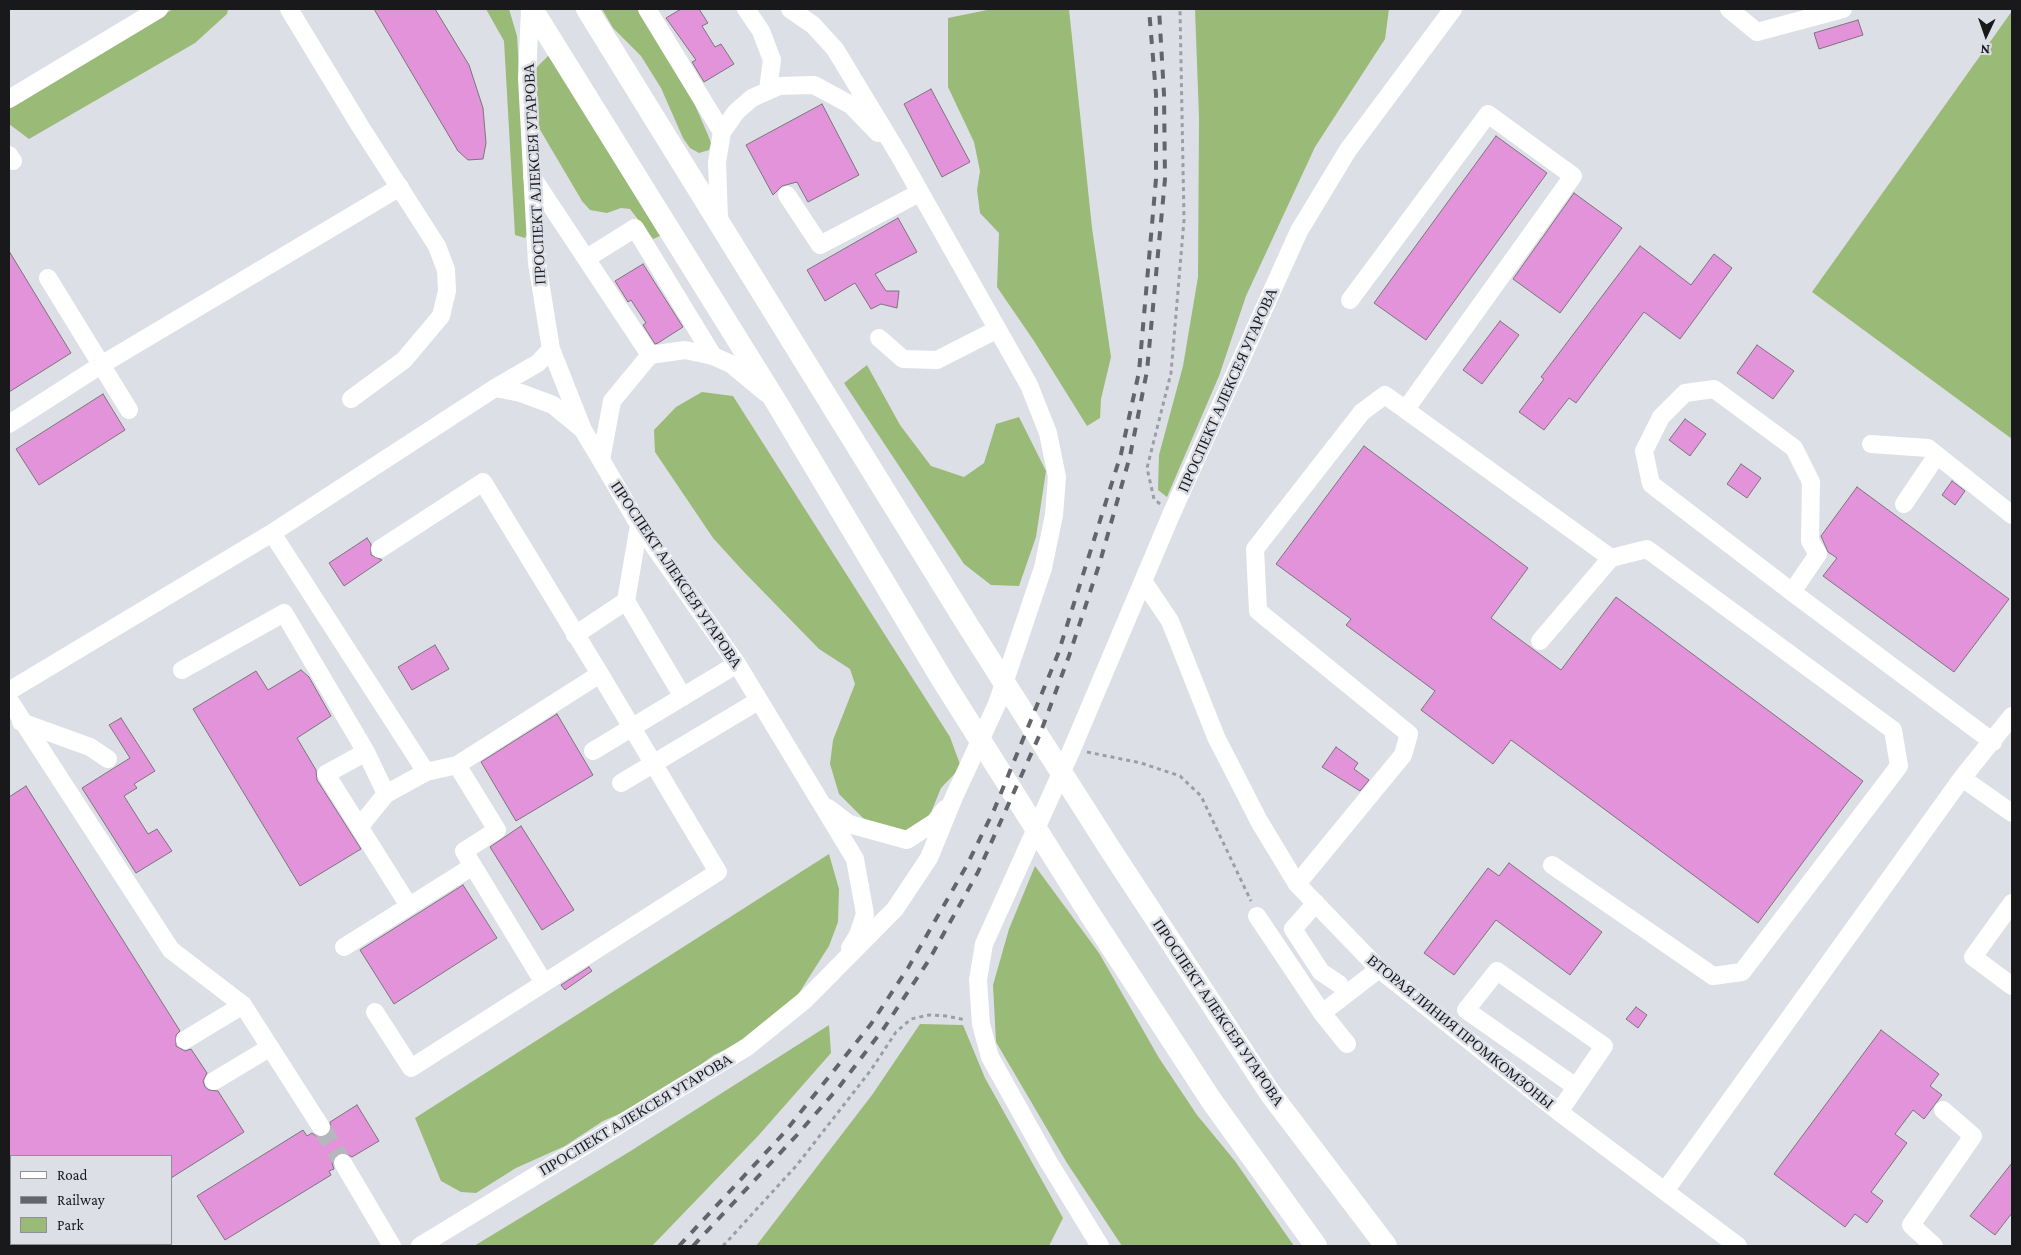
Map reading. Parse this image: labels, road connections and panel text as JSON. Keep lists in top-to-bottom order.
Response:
{
  "streets": {
    "main road": ["ПРОСПЕКТ АЛЕКСЕЯ УГАРОВА"],
    "street": ["ВТОРАЯ ЛИНИЯ ПРОМКОМЗОНЫ"]
  },
  "crossings": [
    ["ПРОСПЕКТ АЛЕКСЕЯ УГАРОВА", "ВТОРАЯ ЛИНИЯ ПРОМКОМЗОНЫ"]
  ],
  "legend": ["Road", "Railway", "Park"],
  "north": "bottom"
}
